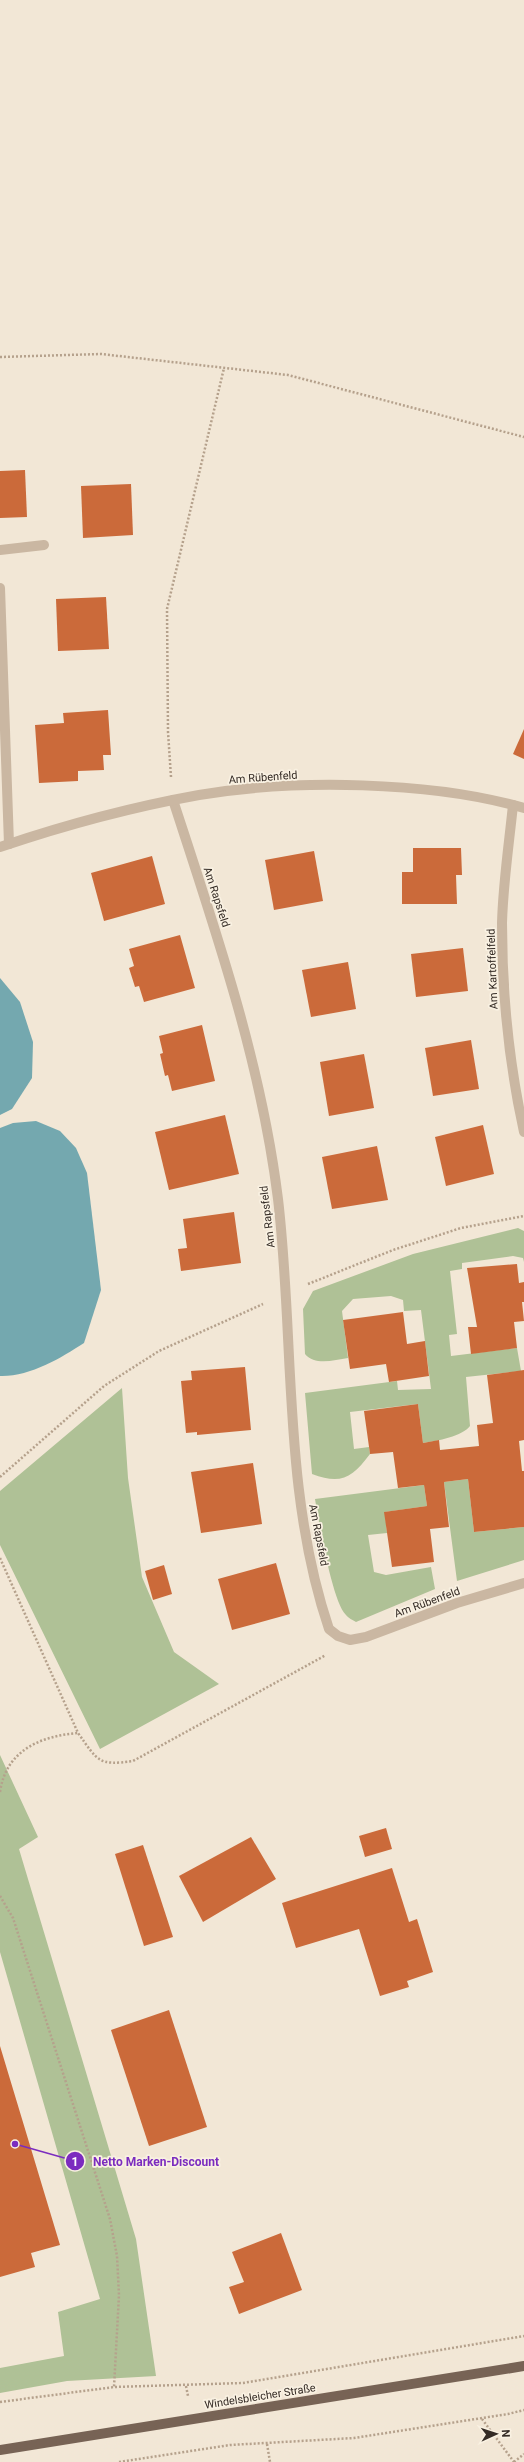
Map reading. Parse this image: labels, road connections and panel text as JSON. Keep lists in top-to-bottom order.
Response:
{
  "streets": {
    "main road": ["Windelsbleicher Straße"],
    "street": ["Am Rübenfeld", "Am Rapsfeld", "Am Kartoffelfeld"]
  },
  "crossings": [
    ["Am Rübenfeld", "Am Rapsfeld"],
    ["Am Rübenfeld", "Am Kartoffelfeld"]
  ],
  "places": ["Netto Marken-Discount"],
  "north": "right"
}
